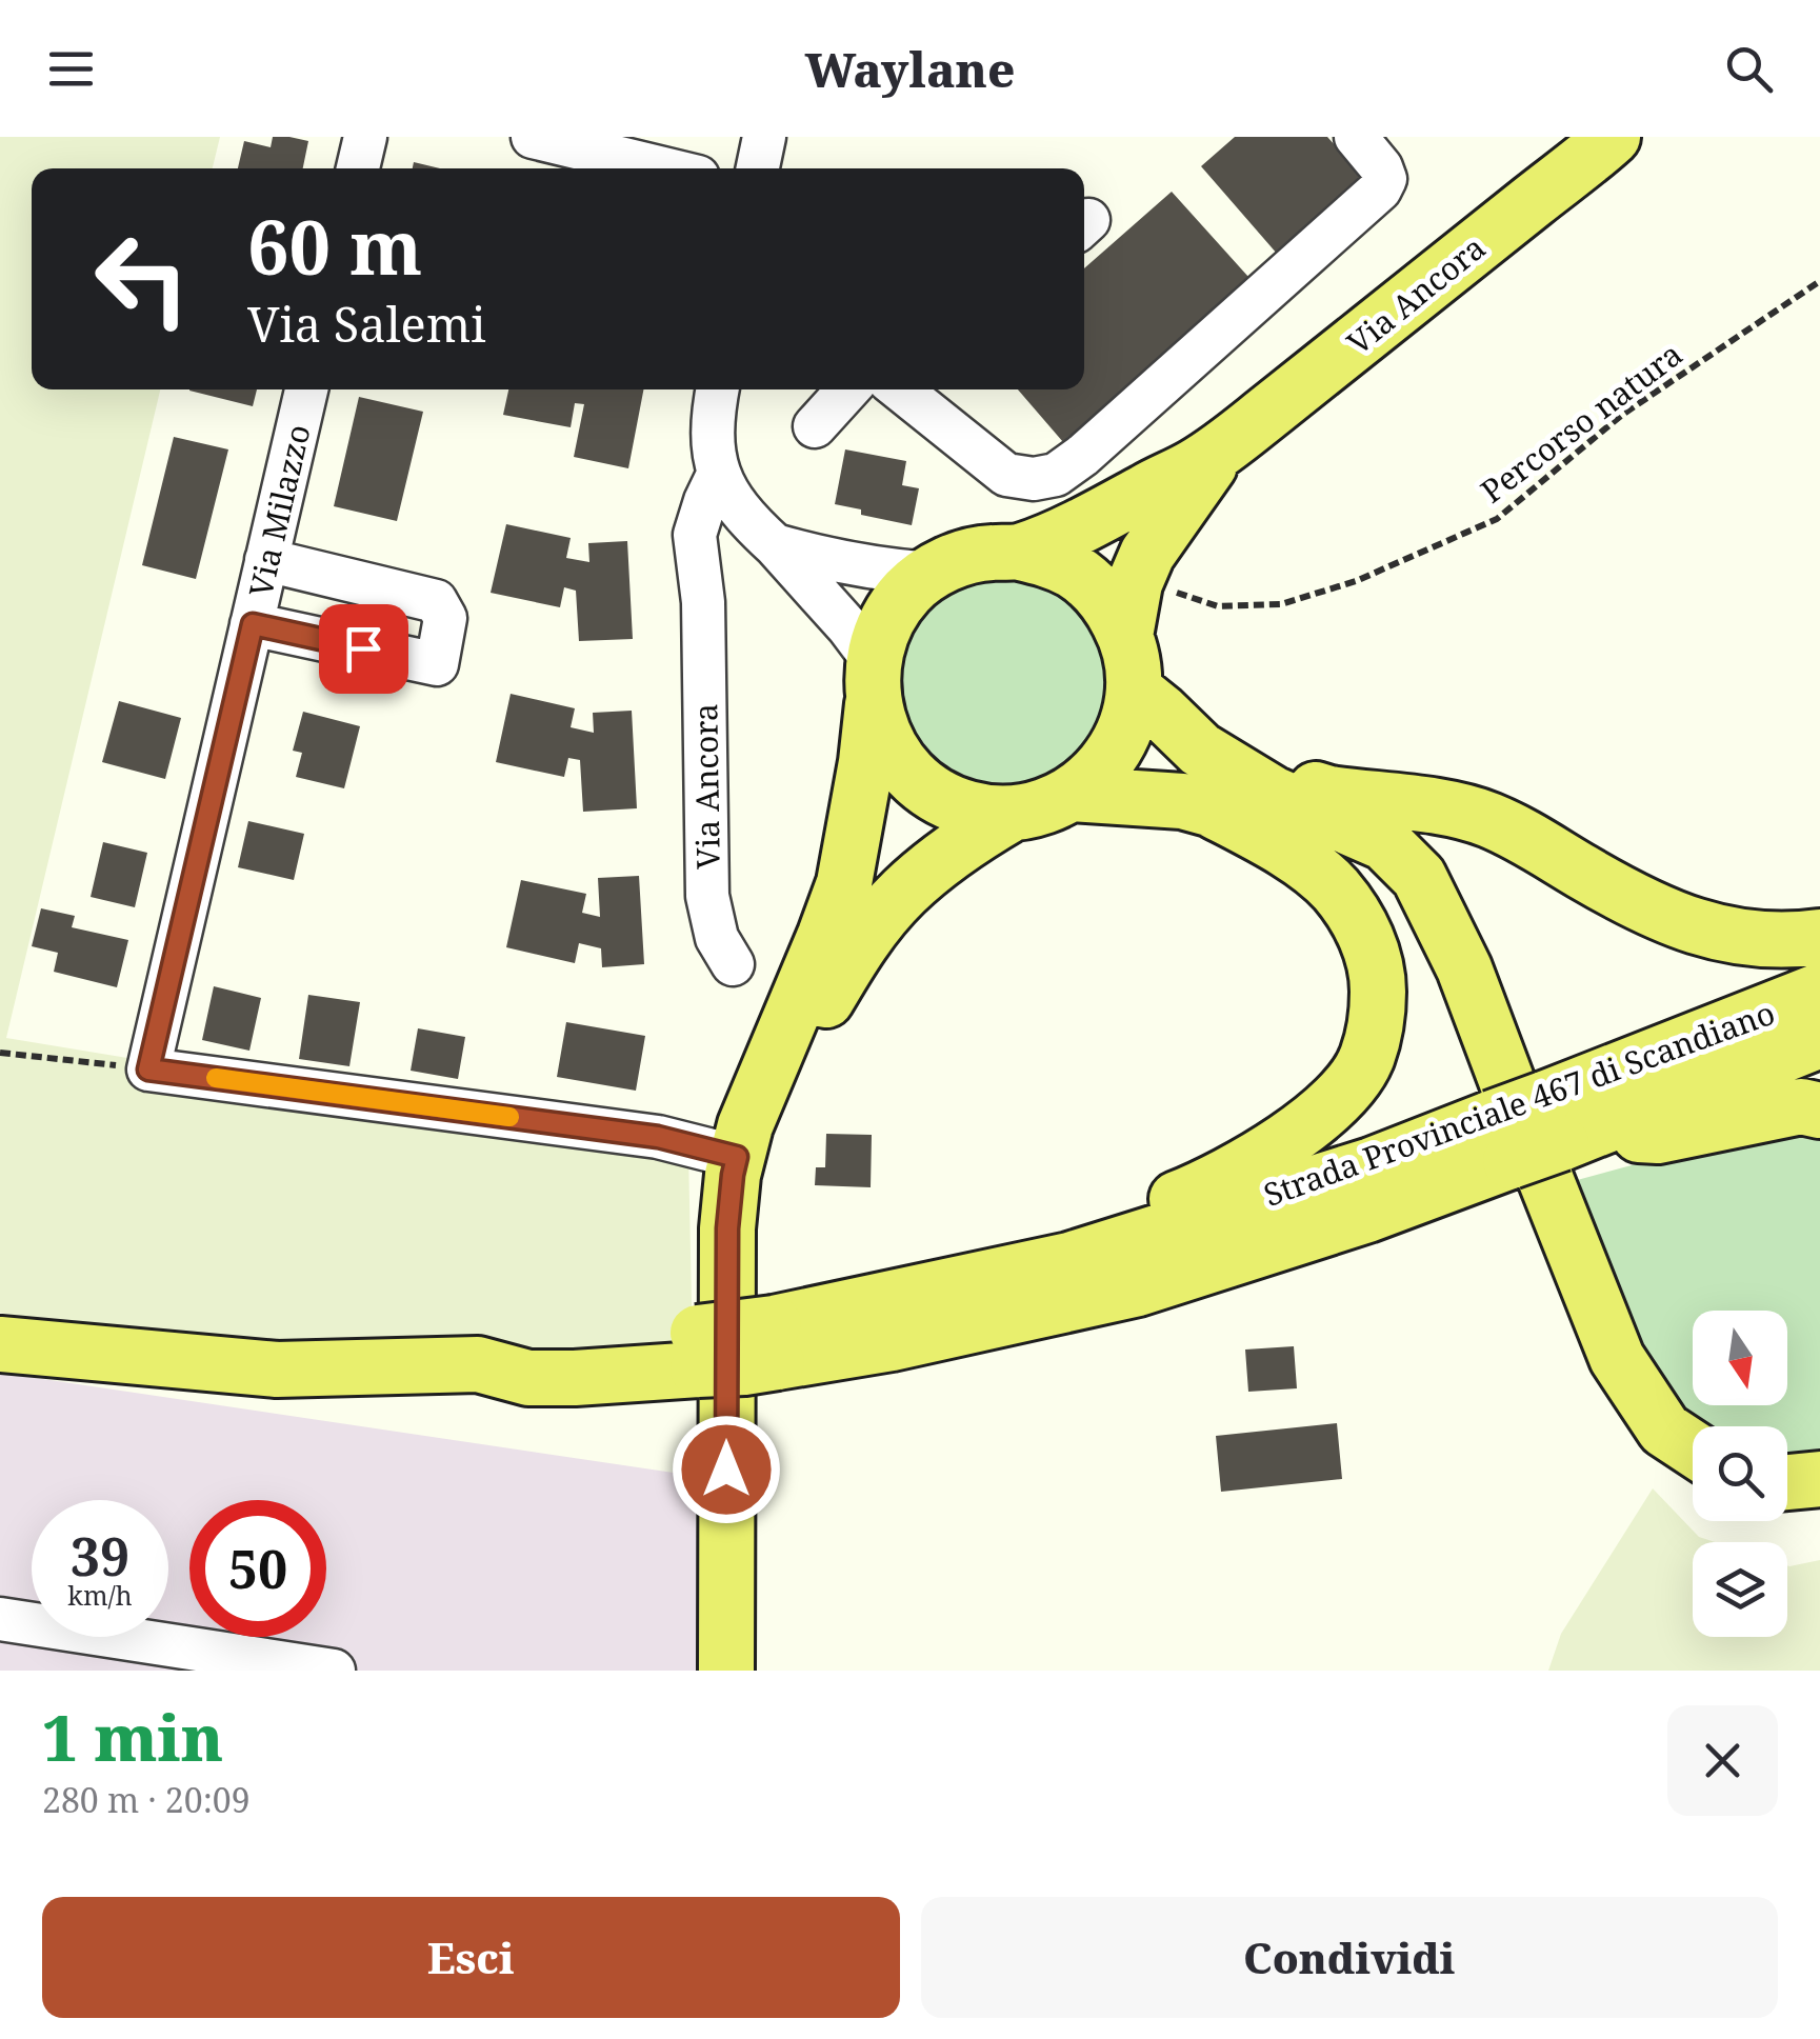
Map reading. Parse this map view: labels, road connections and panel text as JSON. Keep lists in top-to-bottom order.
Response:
{
  "streets": {
    "main road": ["Via Ancora", "Strada Provinciale 467 di Scandiano"],
    "street": ["Via Milazzo"],
    "path": ["Percorso natura"]
  },
  "north": "bottom",
  "page": {
    "header": "Waylane",
    "turn": ["60 m", "Via Salemi"],
    "speed": "39 km/h",
    "limit": "50",
    "heading": ["1 min", "280 m · 20:09"],
    "buttons": ["Esci", "Condividi"]
  }
}
